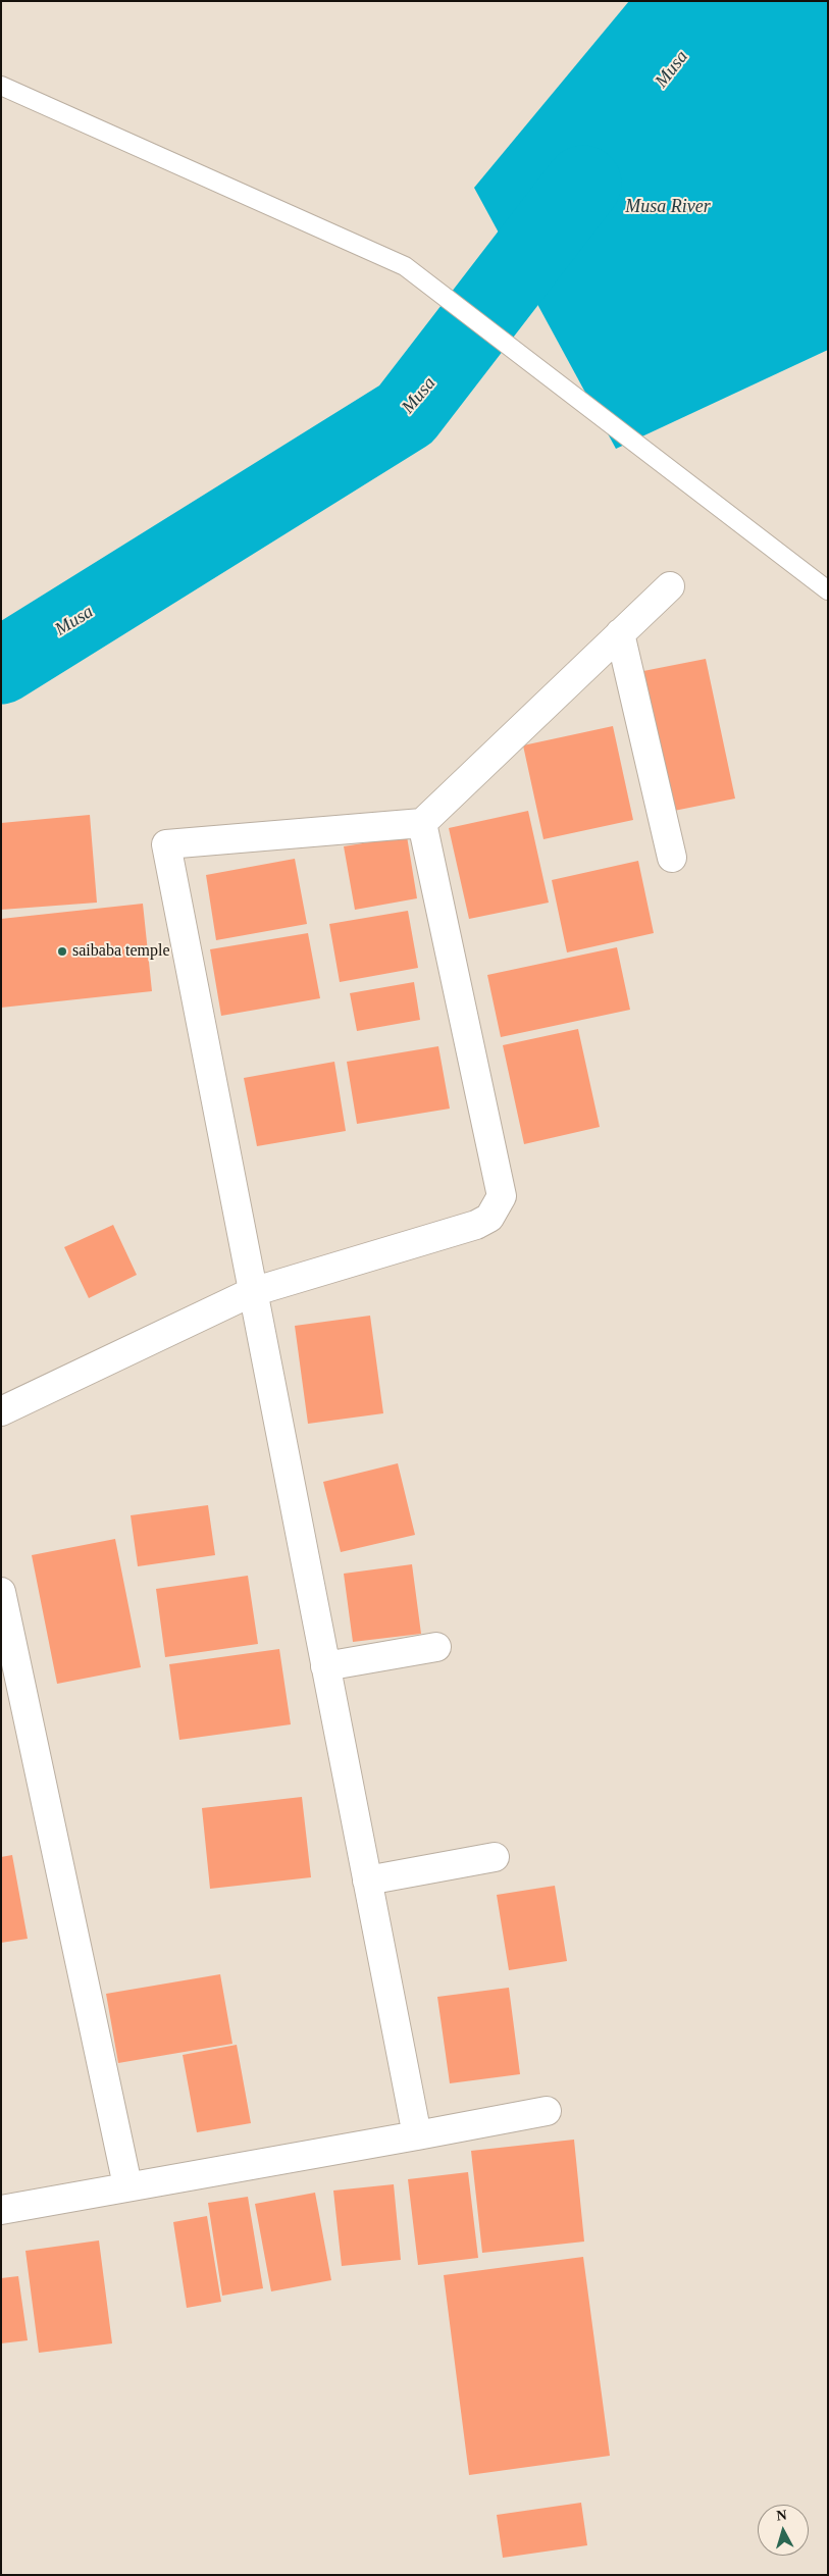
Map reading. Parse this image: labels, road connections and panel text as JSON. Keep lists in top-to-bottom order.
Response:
{
  "water": ["Musa", "Musa River"],
  "places": ["saibaba temple"],
  "north": "top"
}
